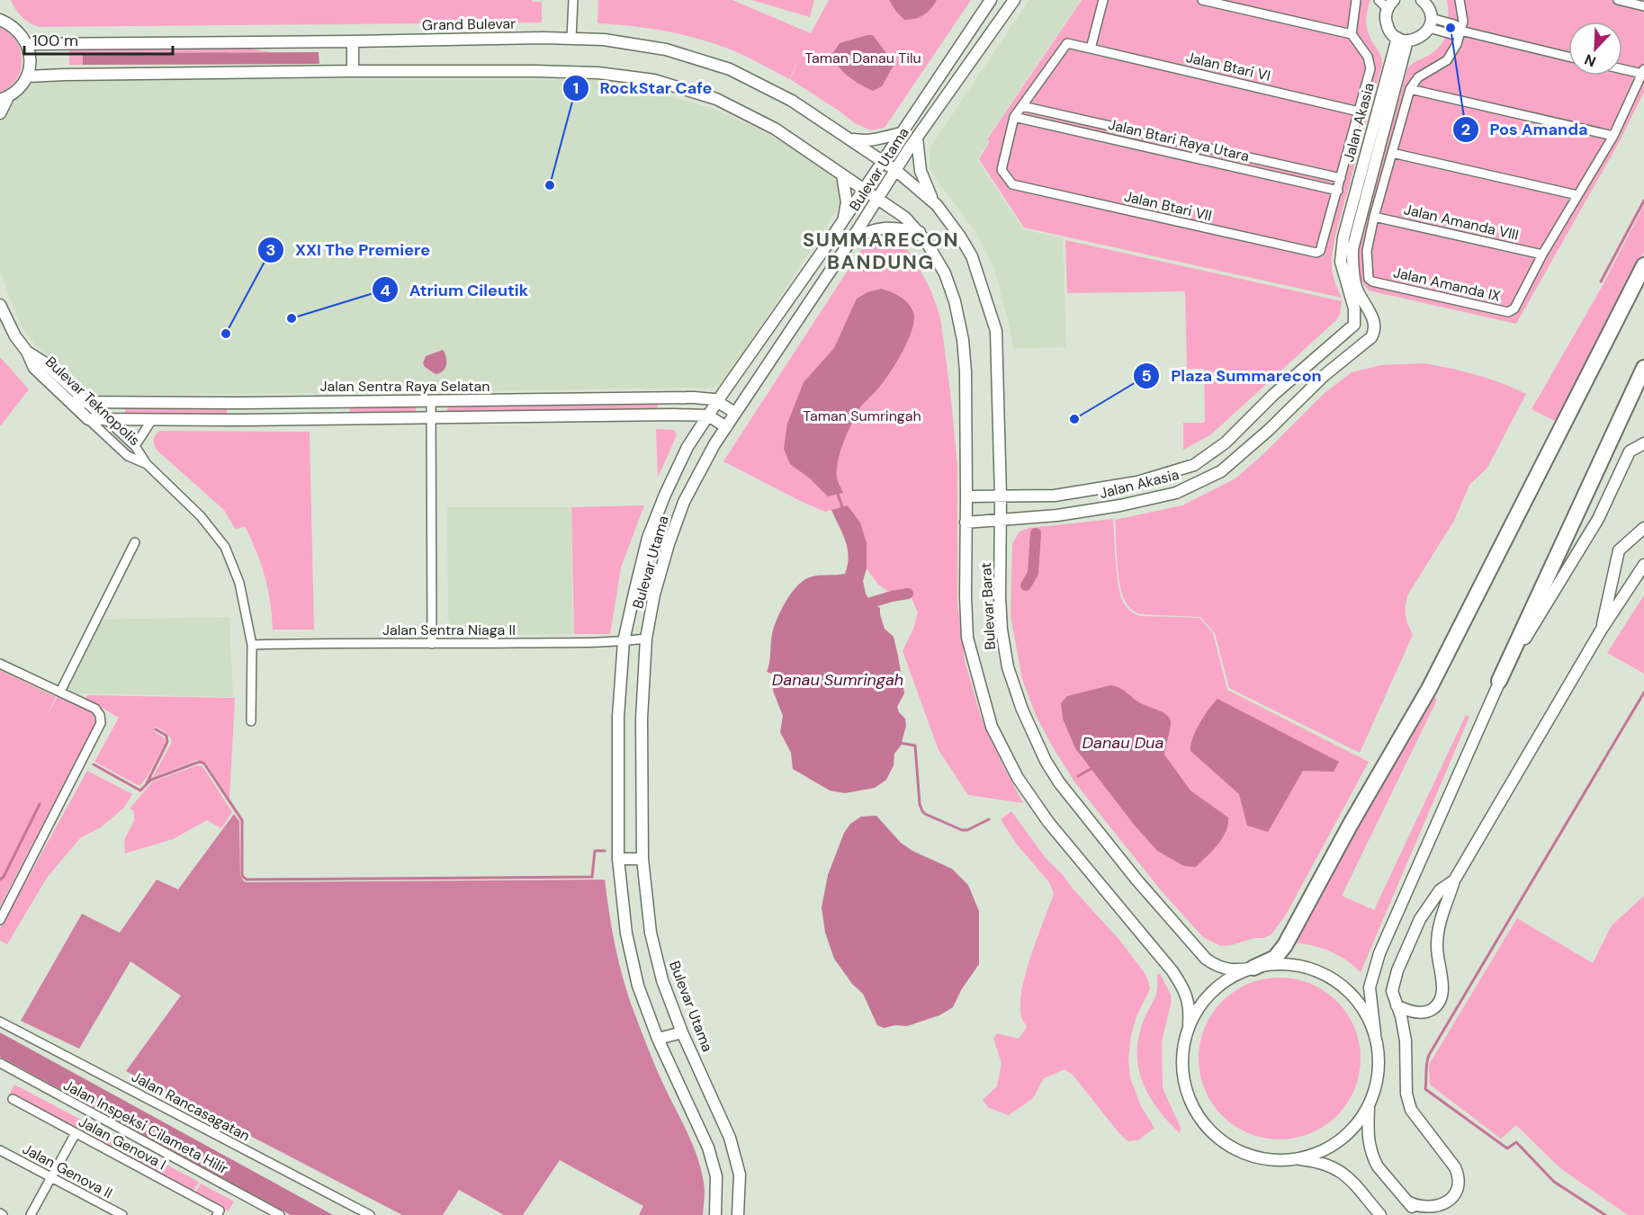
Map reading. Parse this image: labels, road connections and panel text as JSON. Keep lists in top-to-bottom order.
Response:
{
  "streets": {
    "street": [
      "Grand Bulevar",
      "Jalan Btari VI",
      "Jalan Akasia",
      "Jalan Btari Raya Utara",
      "Bulevar Utama",
      "Jalan Btari VII",
      "Jalan Amanda VIII",
      "Jalan Amanda IX",
      "Jalan Sentra Raya Selatan",
      "Bulevar Teknopolis",
      "Bulevar Barat",
      "Jalan Sentra Niaga II",
      "Jalan Rancasagatan",
      "Jalan Inspeksi Cilameta Hilir",
      "Jalan Genova I",
      "Jalan Genova II"
    ]
  },
  "crossings": [
    ["Grand Bulevar", "Bulevar Utama"],
    ["Grand Bulevar", "Bulevar Barat"],
    ["Jalan Btari VI", "Jalan Btari Raya Utara"],
    ["Jalan Akasia", "Bulevar Barat"],
    ["Jalan Btari Raya Utara", "Jalan Btari VII"],
    ["Bulevar Utama", "Jalan Sentra Raya Selatan"],
    ["Bulevar Utama", "Bulevar Barat"],
    ["Bulevar Utama", "Jalan Sentra Niaga II"],
    ["Jalan Amanda VIII", "Jalan Amanda IX"],
    ["Jalan Sentra Raya Selatan", "Bulevar Teknopolis"],
    ["Bulevar Teknopolis", "Jalan Sentra Niaga II"]
  ],
  "districts": ["SUMMARECON BANDUNG"],
  "water": ["Danau Sumringah", "Danau Dua"],
  "parks": ["Taman Danau Tilu", "Taman Sumringah"],
  "places": [
    "Pos Amanda",
    "RockStar Cafe",
    "Atrium Cileutik",
    "XXI The Premiere",
    "Plaza Summarecon"
  ],
  "scale_bar": "100 m",
  "north": "bottom left"
}
